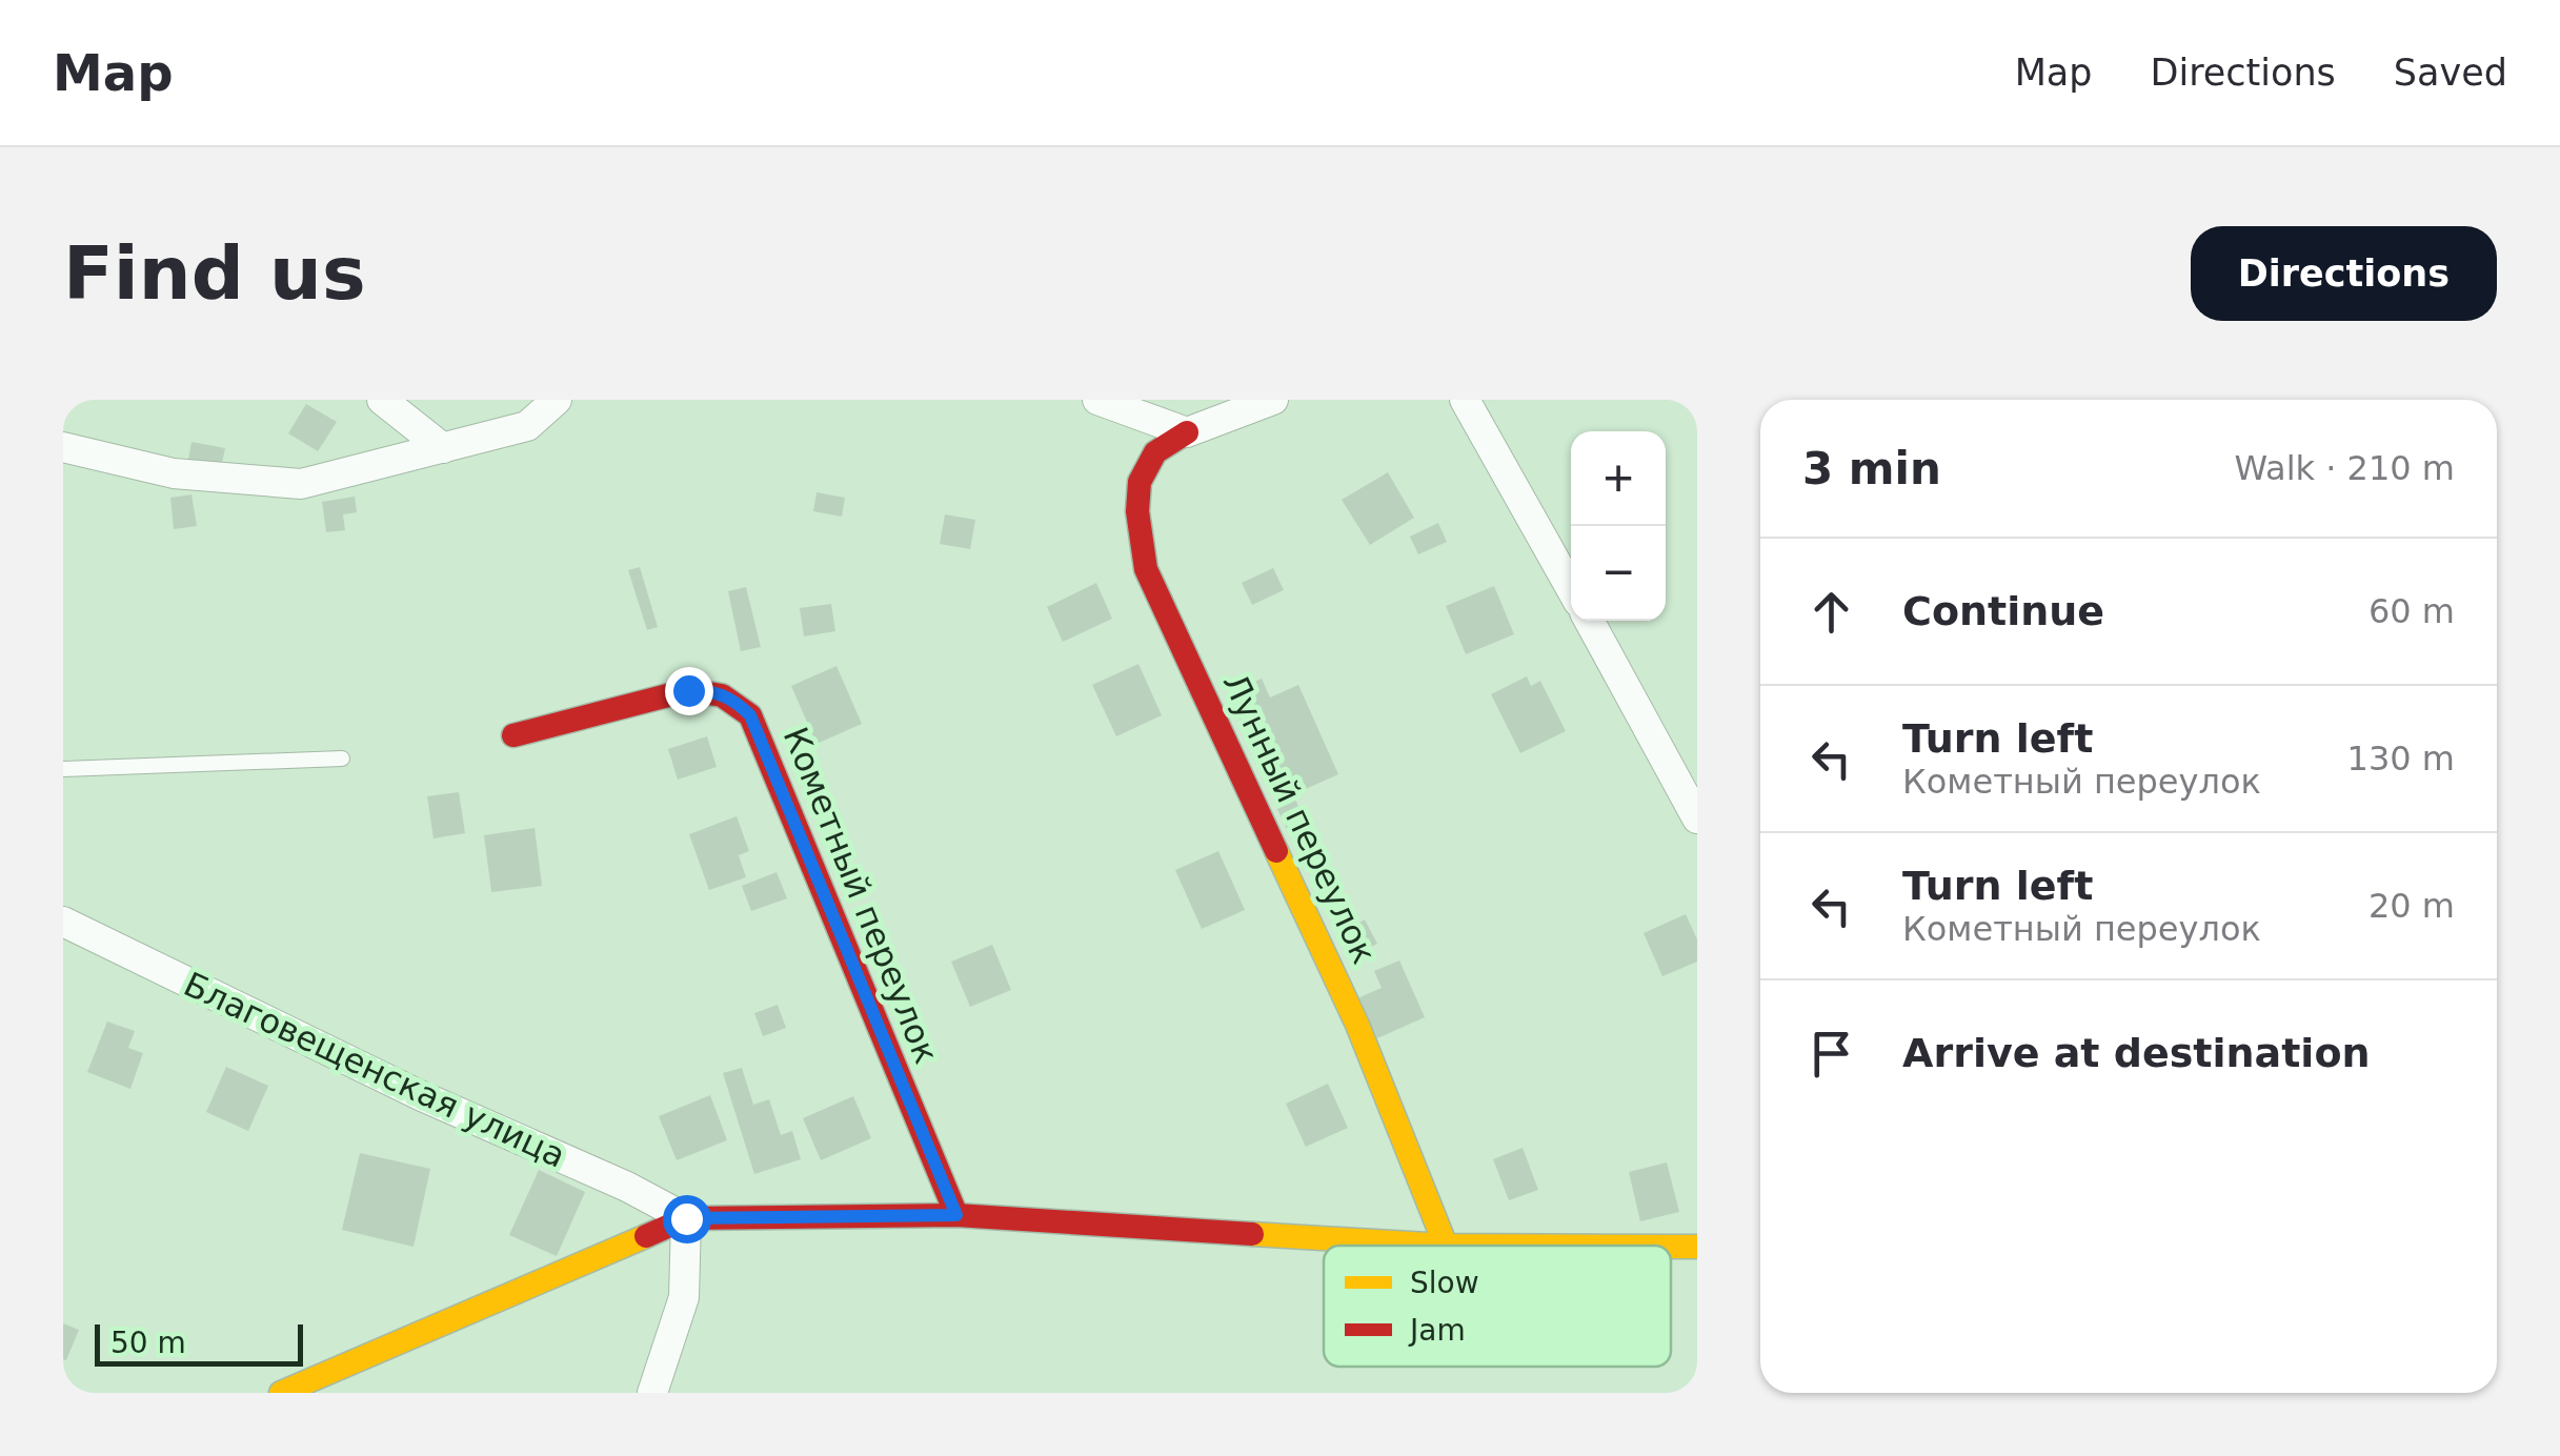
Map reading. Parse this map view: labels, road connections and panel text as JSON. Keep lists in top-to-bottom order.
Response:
{
  "streets": {
    "street": ["Лунный переулок", "Кометный переулок", "Благовещенская улица"]
  },
  "legend": ["Slow", "Jam"],
  "scale_bar": "50 m",
  "page": {
    "header": "Map",
    "nav": ["Map", "Directions", "Saved"],
    "buttons": "Directions",
    "title": "Find us",
    "heading": ["3 min", "Walk · 210 m"],
    "map_buttons": ["+", "−"],
    "list": [
      ["Continue", "60 m"],
      ["Turn left", "Кометный переулок", "130 m"],
      ["Turn left", "Кометный переулок", "20 m"],
      "Arrive at destination"
    ],
    "scale": "50 m"
  }
}
